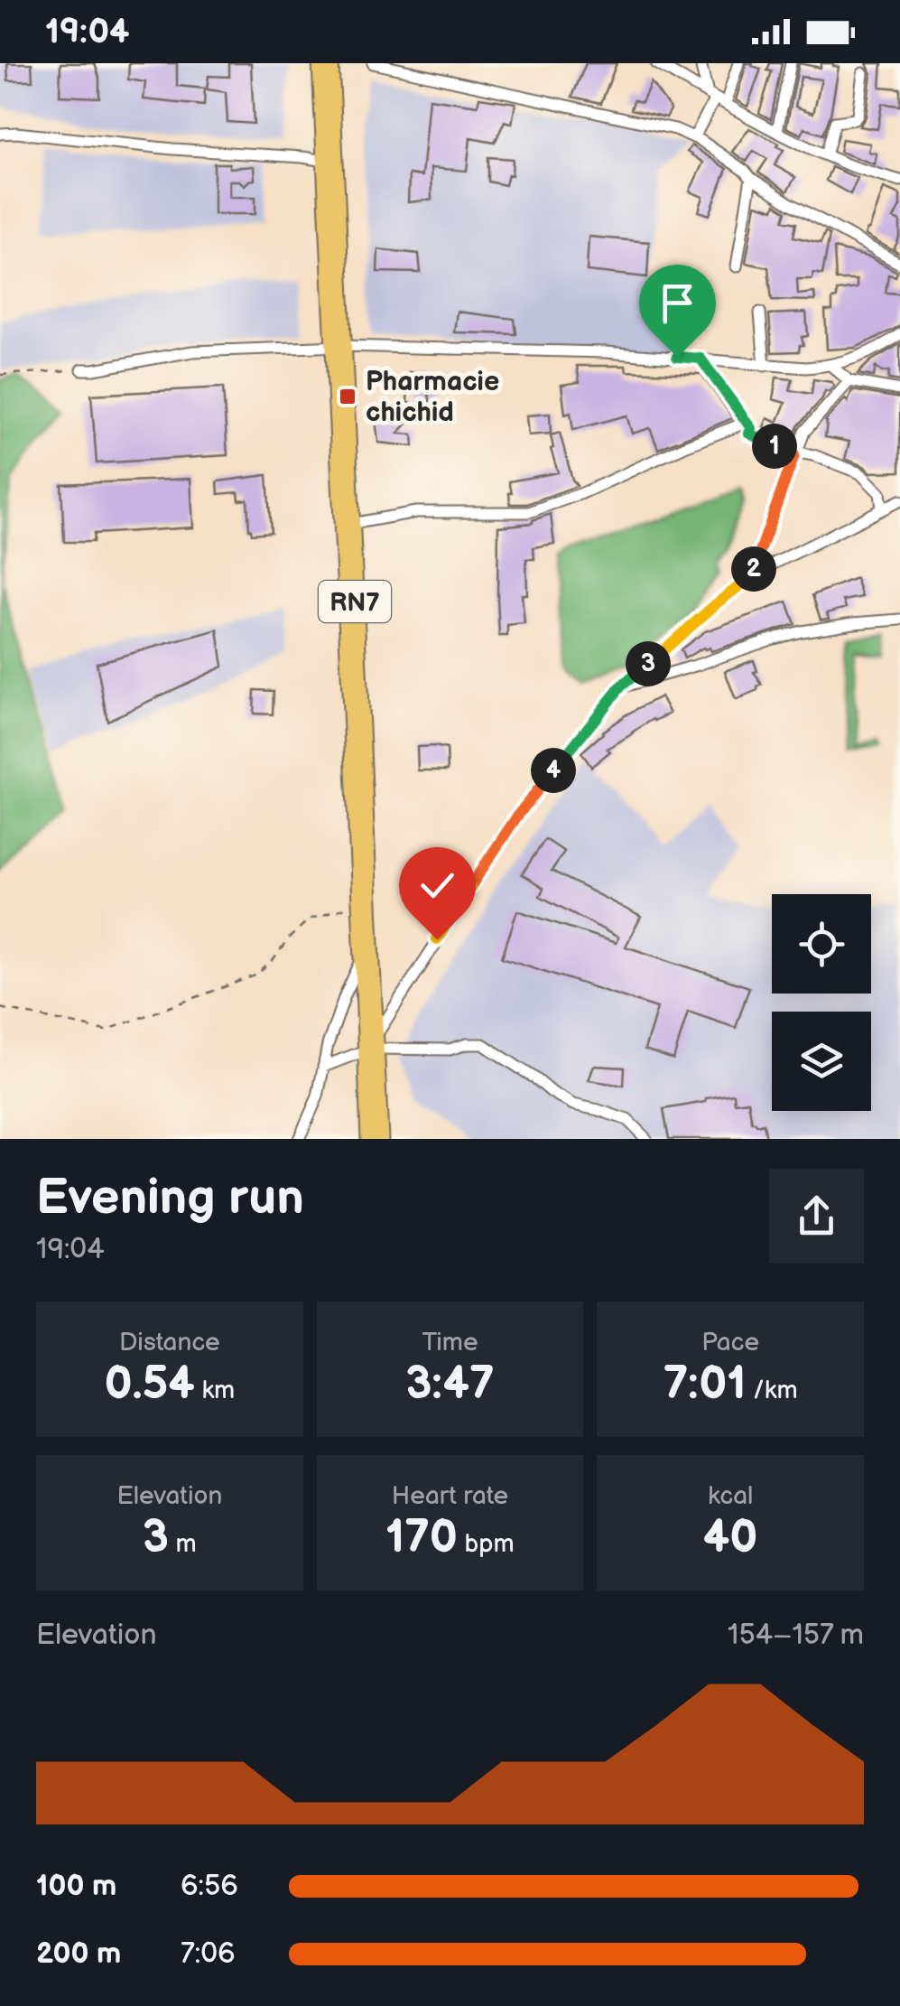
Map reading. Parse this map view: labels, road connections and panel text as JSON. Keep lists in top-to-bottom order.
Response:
{
  "streets": {
    "highway": ["RN7"]
  },
  "places": {
    "transit": ["Pharmacie chichid"]
  },
  "page": {
    "status": "19:04",
    "pins": [
      "1",
      "2",
      "3",
      "4"
    ],
    "heading": ["Evening run", "19:04"],
    "stats": [
      ["Distance", "0.54 km"],
      ["Time", "3:47"],
      ["Pace", "7:01 /km"],
      ["Elevation", "3 m"],
      ["Heart rate", "170 bpm"],
      ["kcal", "40"]
    ],
    "chart": ["Elevation", "154–157 m"],
    "list": [
      {
        "name": "100 m",
        "note": "6:56"
      },
      {
        "name": "200 m",
        "note": "7:06"
      }
    ]
  }
}
